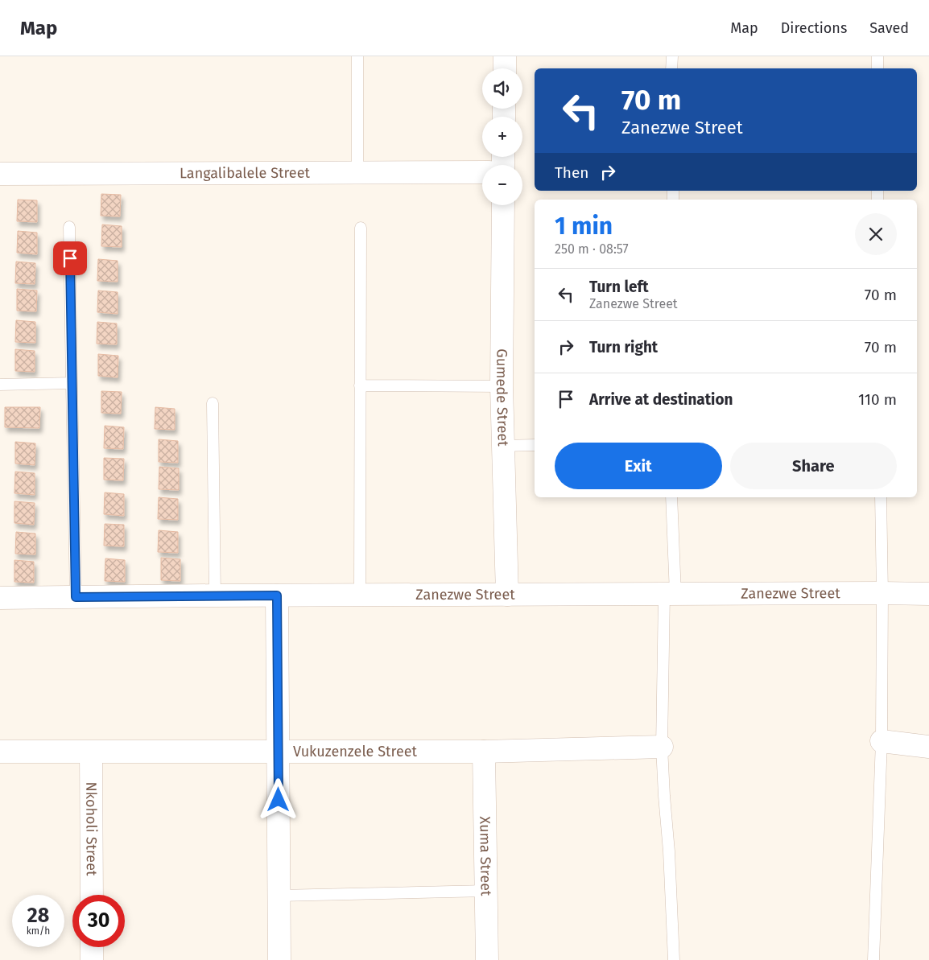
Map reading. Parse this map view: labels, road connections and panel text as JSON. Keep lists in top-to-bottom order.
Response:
{
  "streets": {
    "street": [
      "Langalibalele Street",
      "Gumede Street",
      "Zanezwe Street",
      "Vukuzenzele Street",
      "Nkoholi Street",
      "Xuma Street"
    ]
  },
  "crossings": [
    ["Gumede Street", "Zanezwe Street"],
    ["Vukuzenzele Street", "Nkoholi Street"],
    ["Vukuzenzele Street", "Xuma Street"]
  ],
  "page": {
    "header": "Map",
    "nav": ["Map", "Directions", "Saved"],
    "map_buttons": ["+", "−"],
    "turn": ["70 m", "Zanezwe Street"],
    "then": "Then",
    "heading": ["1 min", "250 m · 08:57"],
    "list": [
      {
        "name": "Turn left",
        "note": "Zanezwe Street",
        "value": "70 m"
      },
      {
        "name": "Turn right",
        "value": "70 m"
      },
      {
        "name": "Arrive at destination",
        "value": "110 m"
      }
    ],
    "buttons": ["Exit", "Share"],
    "speed": "28 km/h",
    "limit": "30"
  }
}
